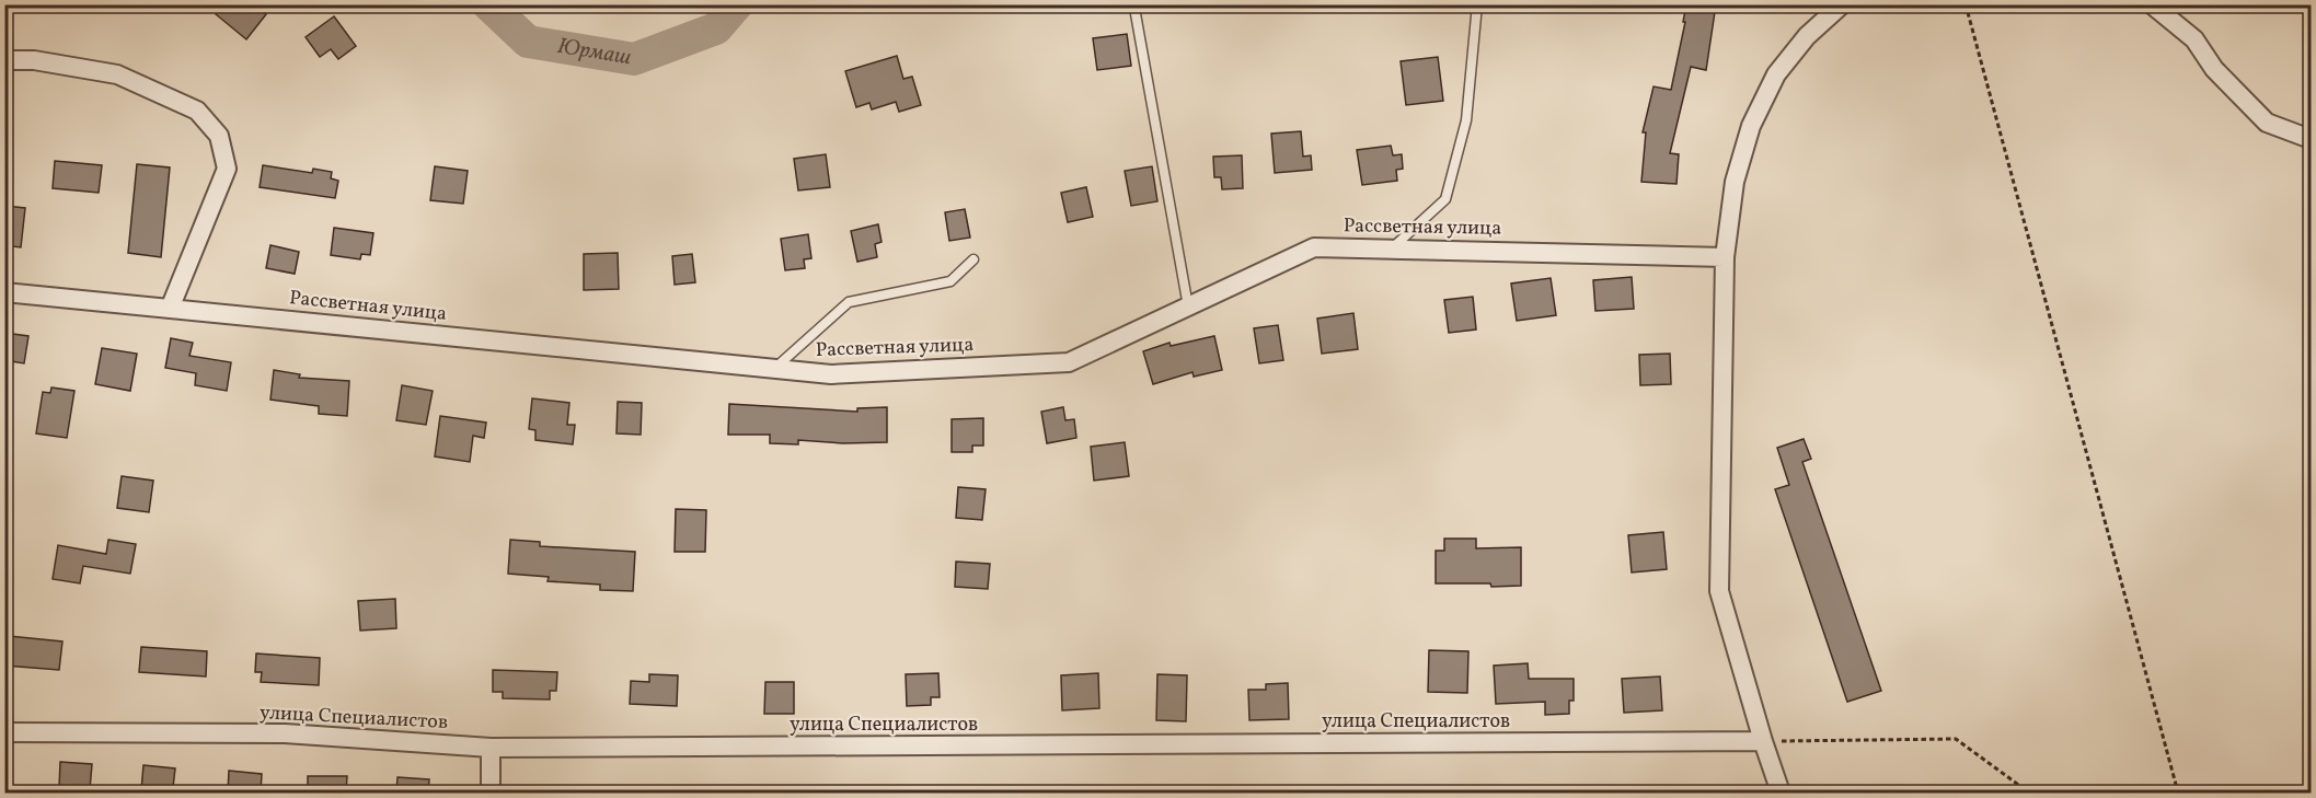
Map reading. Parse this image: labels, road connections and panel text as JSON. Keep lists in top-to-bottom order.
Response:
{
  "streets": {
    "street": ["Рассветная улица", "улица Специалистов"]
  },
  "water": ["Юрмаш"]
}
